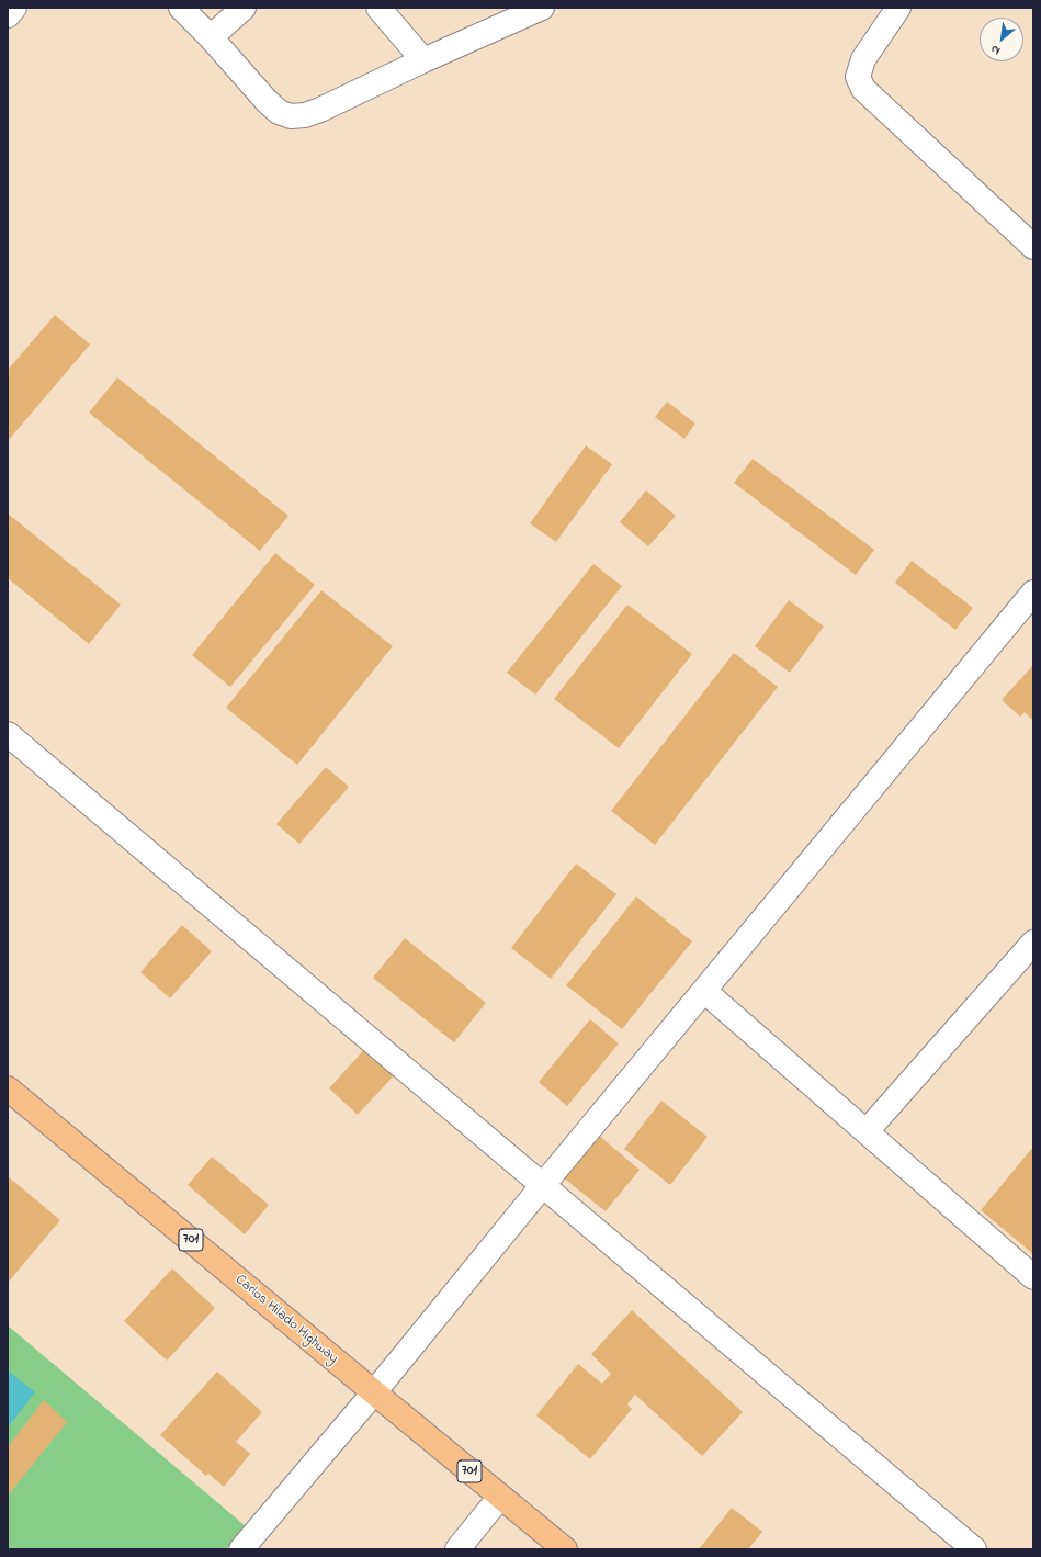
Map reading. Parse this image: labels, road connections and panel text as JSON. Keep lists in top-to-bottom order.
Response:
{
  "streets": {
    "main road": ["701", "Carlos Hilado Highway"]
  },
  "north": "bottom left"
}
